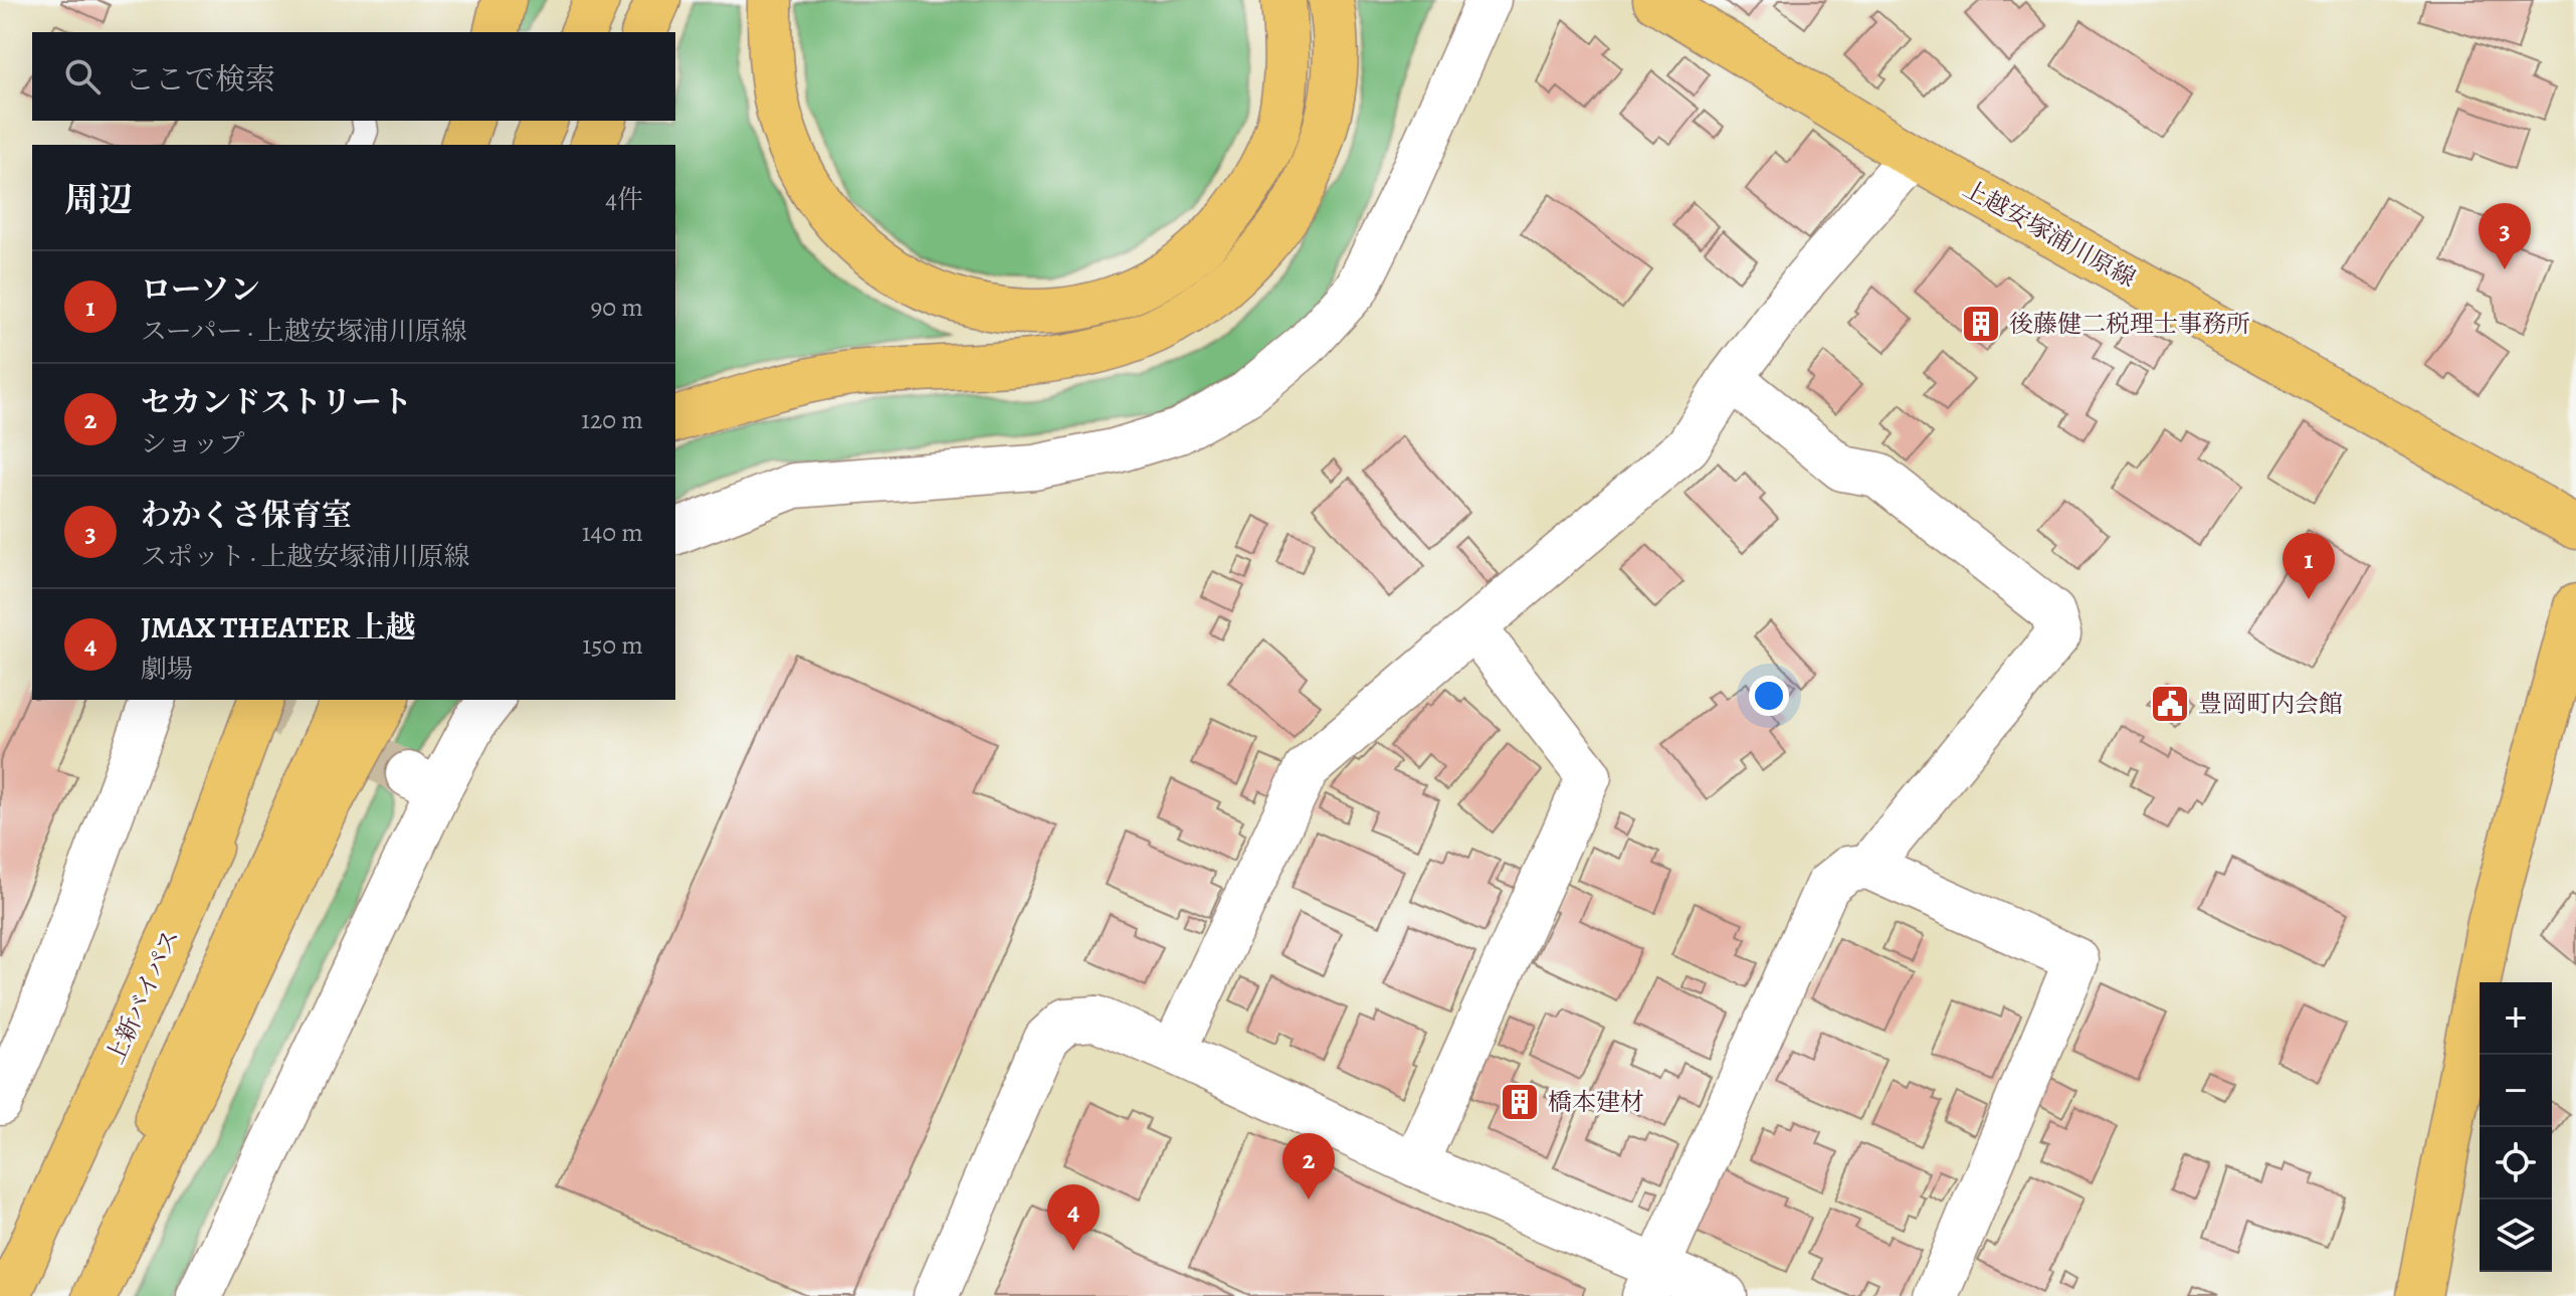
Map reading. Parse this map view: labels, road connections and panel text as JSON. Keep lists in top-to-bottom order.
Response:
{
  "streets": {
    "main road": ["上越安塚浦川原線", "上新バイパス"]
  },
  "places": {
    "building": ["後藤健二税理士事務所", "橋本建材"],
    "public building": ["豊岡町内会館"]
  },
  "page": {
    "search": "ここで検索",
    "heading": ["周辺", "4件"],
    "pins": [
      "3",
      "1",
      "2",
      "4"
    ],
    "list": [
      {
        "mark": "1",
        "name": "ローソン",
        "note": "スーパー · 上越安塚浦川原線",
        "value": "90 m"
      },
      {
        "mark": "2",
        "name": "セカンドストリート",
        "note": "ショップ",
        "value": "120 m"
      },
      {
        "mark": "3",
        "name": "わかくさ保育室",
        "note": "スポット · 上越安塚浦川原線",
        "value": "140 m"
      },
      {
        "mark": "4",
        "name": "JMAX THEATER 上越",
        "note": "劇場",
        "value": "150 m"
      }
    ],
    "map_buttons": ["+", "−"]
  }
}
